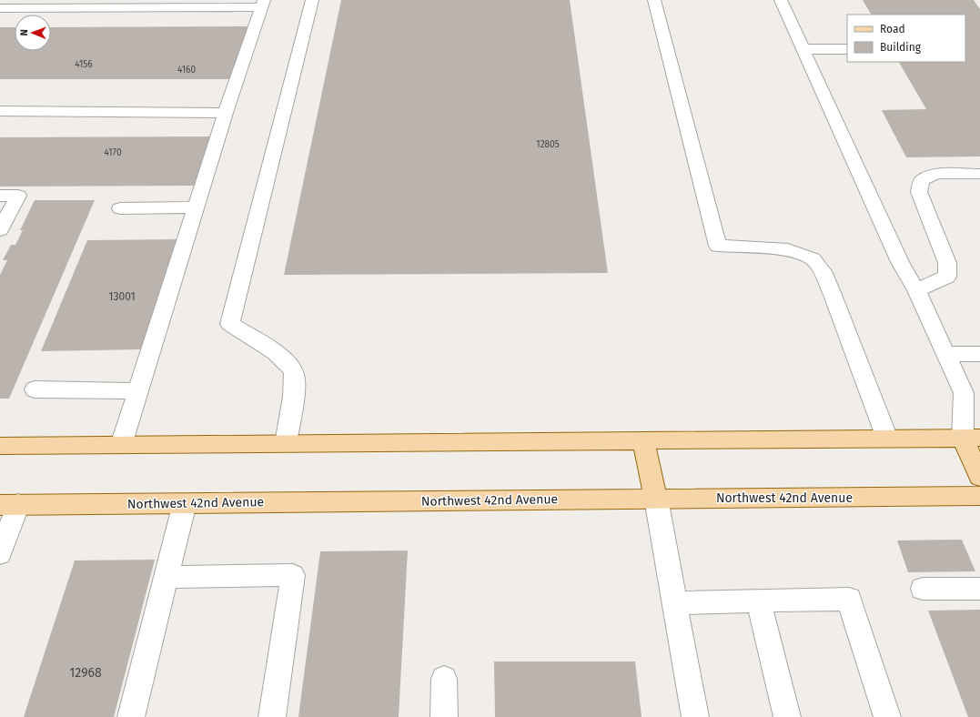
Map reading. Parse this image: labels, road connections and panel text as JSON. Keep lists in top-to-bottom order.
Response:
{
  "streets": {
    "main road": ["Northwest 42nd Avenue"]
  },
  "house_numbers": [
    "4156",
    "4160",
    "12805",
    "4170",
    "13001",
    "12968"
  ],
  "legend": ["Road", "Building"],
  "north": "left"
}
